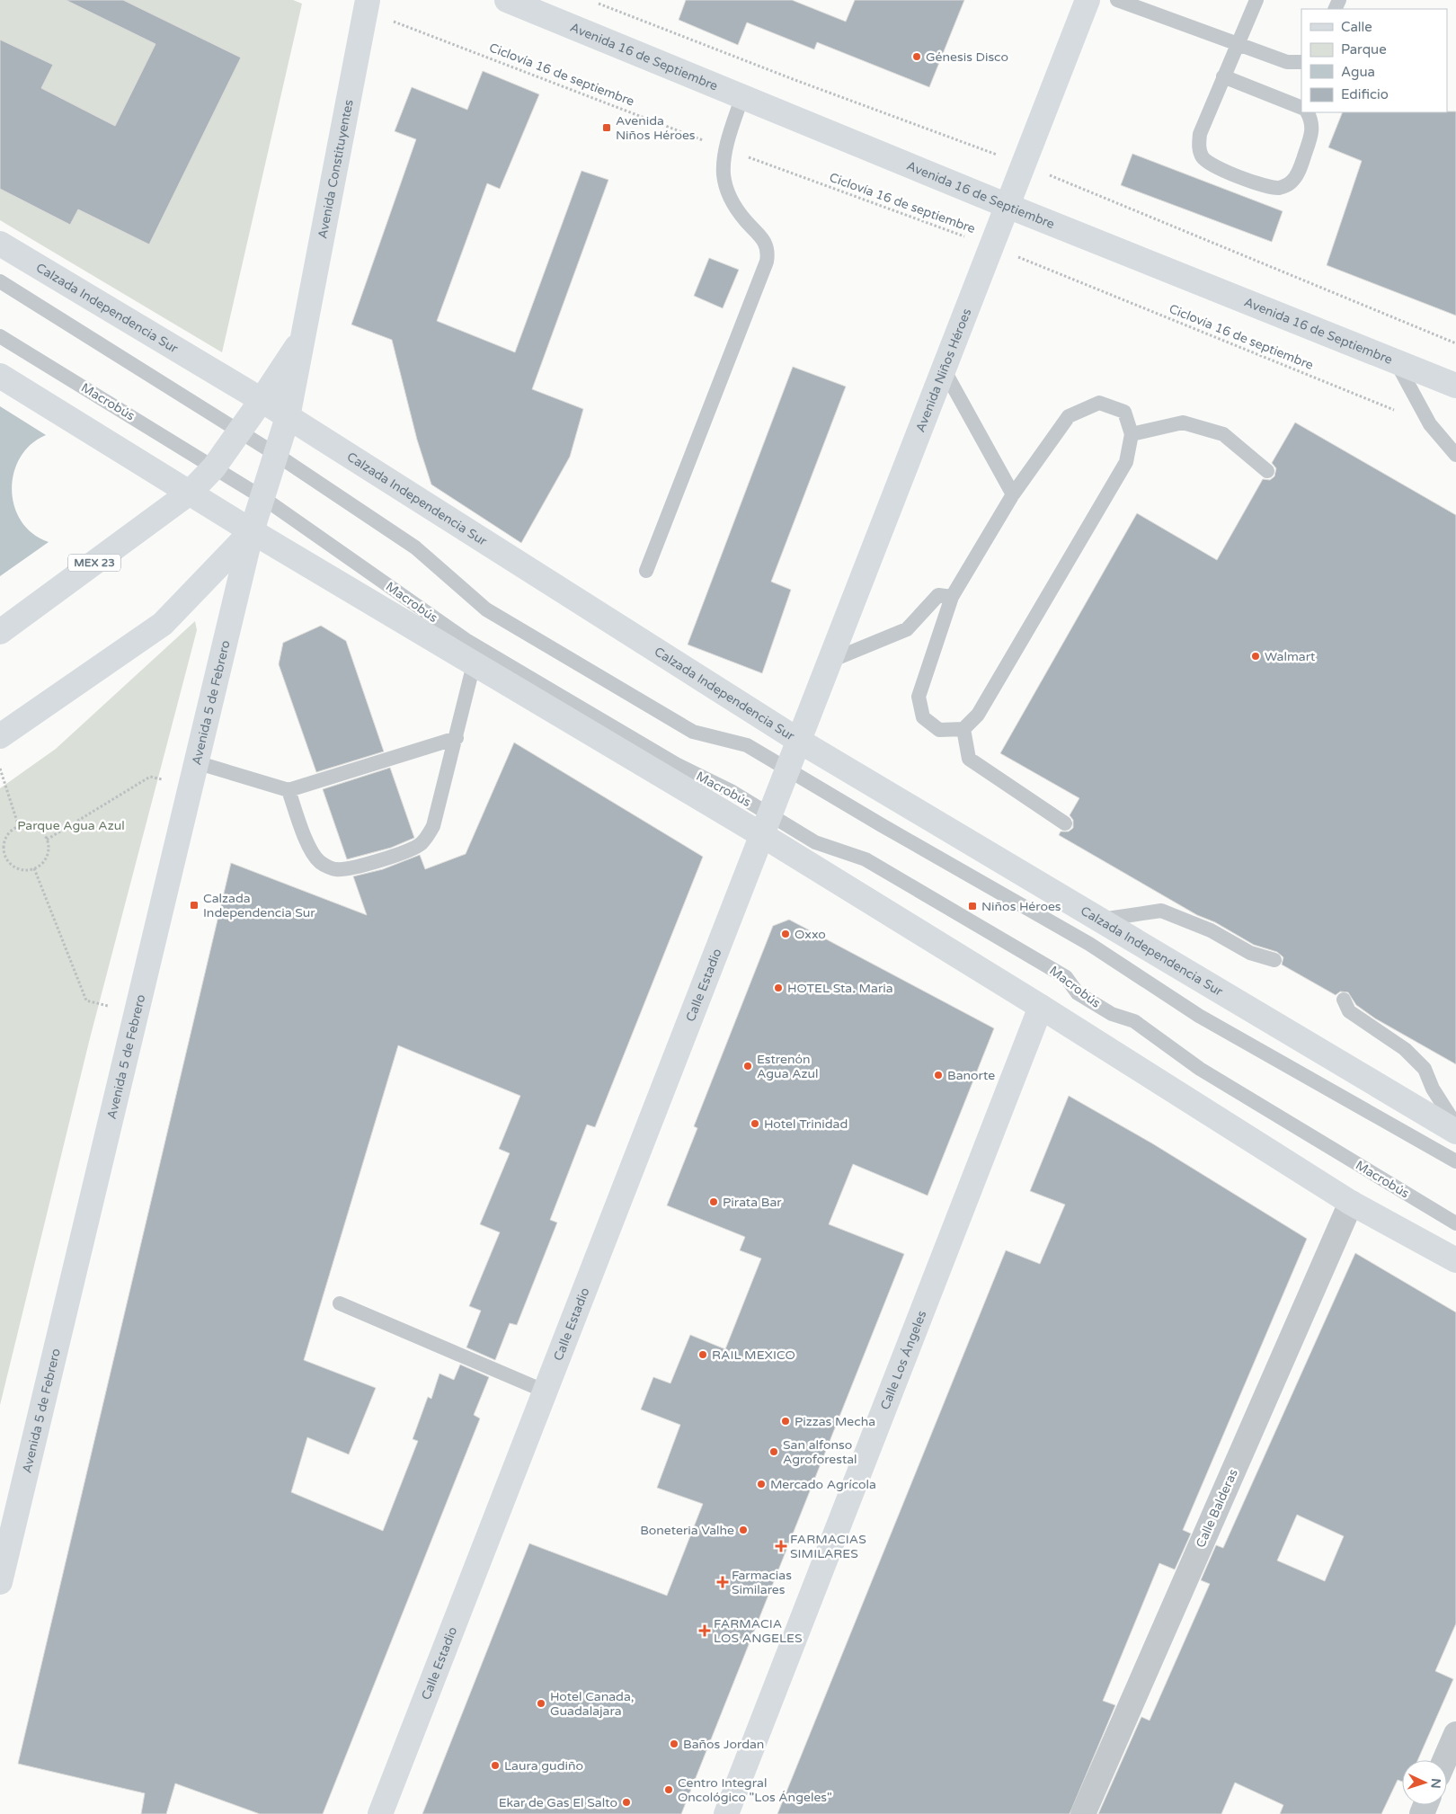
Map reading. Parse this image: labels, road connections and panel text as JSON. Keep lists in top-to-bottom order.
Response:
{
  "streets": {
    "main road": [
      "Avenida 16 de Septiembre",
      "Avenida Constituyentes",
      "Calzada Independencia Sur",
      "Avenida Niños Héroes",
      "MEX 23",
      "Avenida 5 de Febrero",
      "Calle Estadio",
      "Calle Los Ángeles"
    ],
    "street": ["Calle Balderas"],
    "lane": ["Macrobús"],
    "path": ["Ciclovía 16 de septiembre"]
  },
  "crossings": [
    ["Avenida 16 de Septiembre", "Avenida Niños Héroes"],
    ["Ciclovía 16 de septiembre", "Avenida Constituyentes"],
    ["Ciclovía 16 de septiembre", "Avenida Niños Héroes"],
    ["Avenida Constituyentes", "Calzada Independencia Sur"],
    ["Avenida Constituyentes", "MEX 23"],
    ["Avenida Constituyentes", "Avenida 5 de Febrero"],
    ["Calzada Independencia Sur", "Avenida Niños Héroes"],
    ["Calzada Independencia Sur", "MEX 23"],
    ["Avenida Niños Héroes", "Calle Estadio"],
    ["Macrobús", "MEX 23"],
    ["Macrobús", "Avenida 5 de Febrero"],
    ["Macrobús", "Calle Estadio"]
  ],
  "parks": ["Parque Agua Azul"],
  "places": {
    "other": [
      "Génesis Disco",
      "Walmart",
      "Oxxo",
      "HOTEL Sta. Maria",
      "Estrenón Agua Azul",
      "Banorte",
      "Hotel Trinidad",
      "Pirata Bar",
      "RAIL MEXICO",
      "Pizzas Mecha",
      "San alfonso Agroforestal",
      "Mercado Agrícola",
      "Boneteria Valhe",
      "Hotel Canada, Guadalajara",
      "Baños Jordan",
      "Laura gudiño",
      "Centro Integral Oncológico \"Los Ángeles\"",
      "Ekar de Gas El Salto"
    ],
    "transit": ["Avenida Niños Héroes", "Calzada Independencia Sur", "Niños Héroes"],
    "health": ["FARMACIAS SIMILARES", "Farmacias Similares", "FARMACIA LOS ANGELES"]
  },
  "legend": [
    "Calle",
    "Parque",
    "Agua",
    "Edificio"
  ],
  "north": "right"
}
